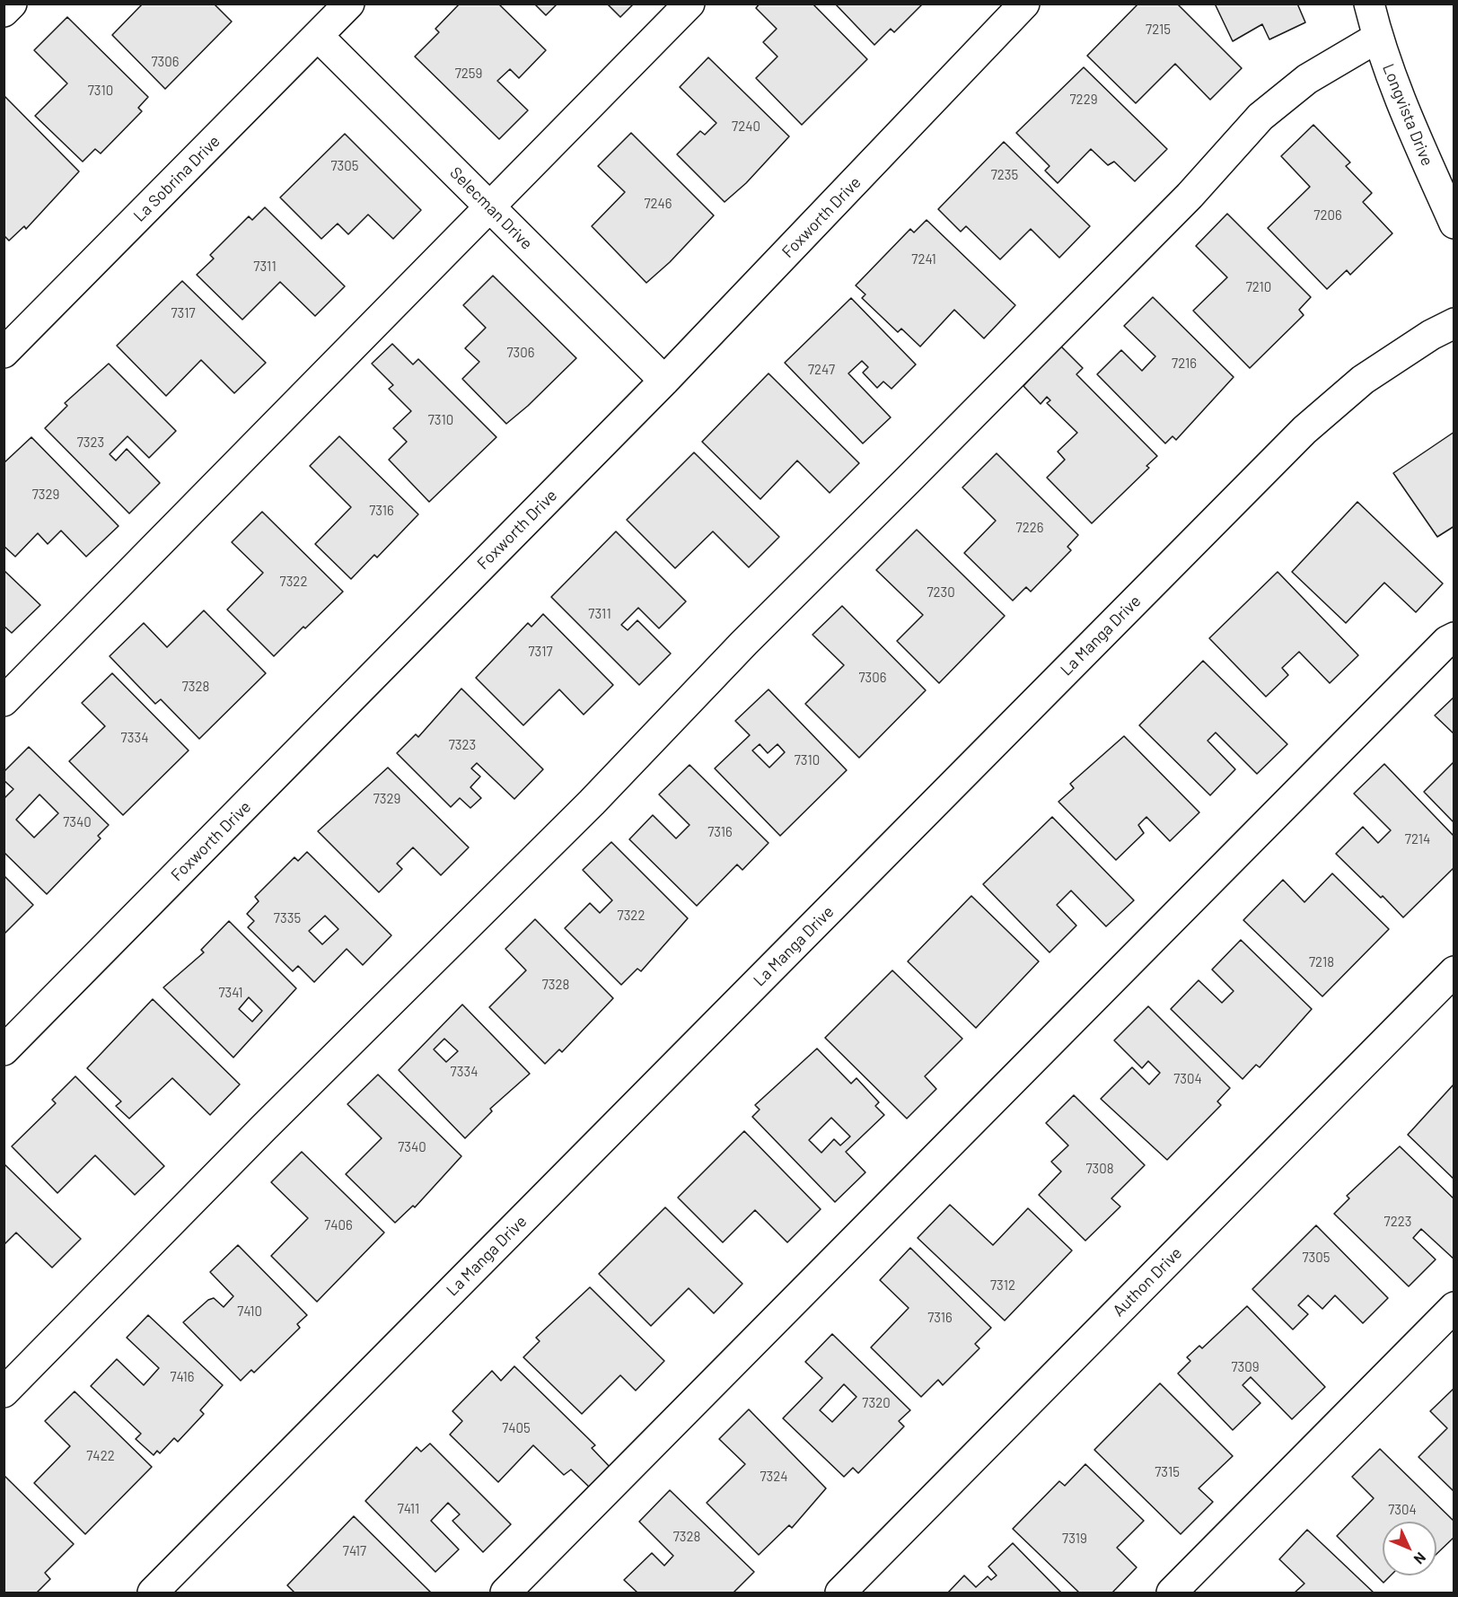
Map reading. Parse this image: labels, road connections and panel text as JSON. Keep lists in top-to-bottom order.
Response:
{
  "streets": {
    "street": [
      "Longvista Drive",
      "La Sobrina Drive",
      "Selecman Drive",
      "Foxworth Drive",
      "La Manga Drive",
      "Authon Drive"
    ]
  },
  "crossings": [
    ["La Sobrina Drive", "Selecman Drive"],
    ["Selecman Drive", "Foxworth Drive"]
  ],
  "house_numbers": [
    "7215",
    "7306",
    "7259",
    "7310",
    "7229",
    "7240",
    "7305",
    "7235",
    "7246",
    "7206",
    "7241",
    "7311",
    "7210",
    "7317",
    "7306",
    "7216",
    "7247",
    "7310",
    "7323",
    "7329",
    "7316",
    "7226",
    "7322",
    "7230",
    "7311",
    "7317",
    "7306",
    "7328",
    "7334",
    "7323",
    "7310",
    "7329",
    "7340",
    "7316",
    "7214",
    "7322",
    "7335",
    "7218",
    "7328",
    "7341",
    "7334",
    "7304",
    "7340",
    "7308",
    "7223",
    "7406",
    "7305",
    "7312",
    "7410",
    "7316",
    "7309",
    "7416",
    "7320",
    "7405",
    "7422",
    "7315",
    "7324",
    "7411",
    "7304",
    "7328",
    "7319",
    "7417"
  ],
  "north": "bottom right"
}
